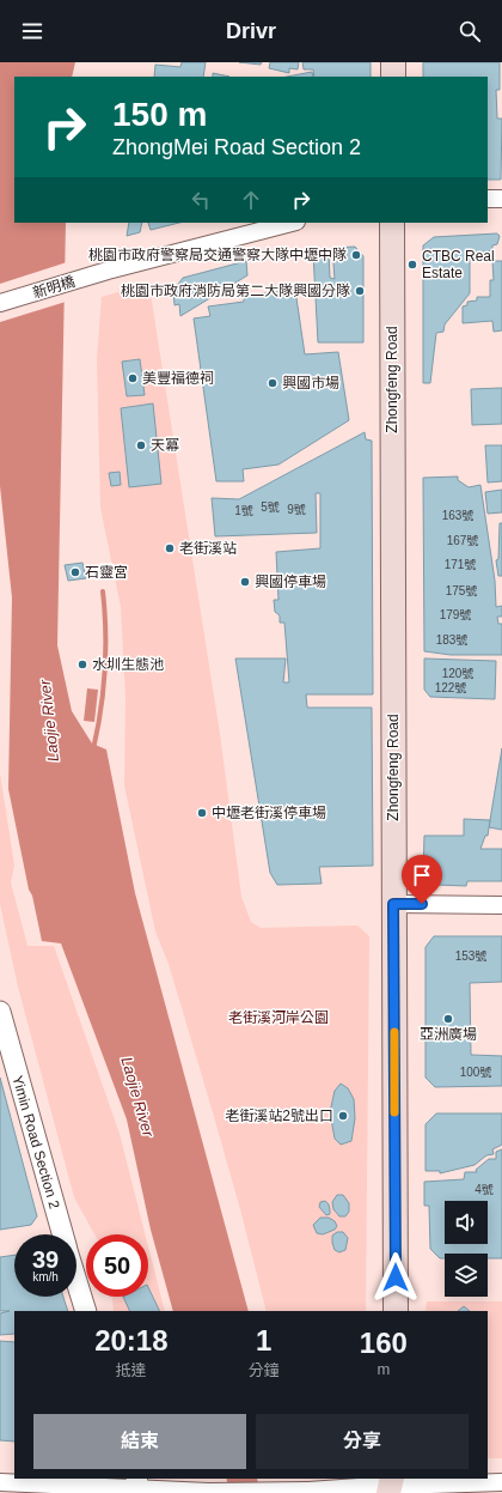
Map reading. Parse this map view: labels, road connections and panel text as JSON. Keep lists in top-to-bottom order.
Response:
{
  "streets": {
    "main road": ["Zhongfeng Road"],
    "street": ["新明橋", "Yimin Road Section 2"]
  },
  "water": ["Laojie River"],
  "parks": ["老街溪河岸公園"],
  "places": [
    "桃園市政府警察局交通警察大隊中壢中隊",
    "CTBC Real Estate",
    "桃園市政府消防局第二大隊興國分隊",
    "美豐福德祠",
    "興國市場",
    "天冪",
    "老街溪站",
    "石靈宮",
    "興國停車場",
    "水圳生態池",
    "中壢老街溪停車場",
    "亞洲廣場",
    "老街溪站2號出口"
  ],
  "house_numbers": [
    "5號",
    "9號",
    "1號",
    "163號",
    "167號",
    "171號",
    "175號",
    "179號",
    "183號",
    "120號",
    "122號",
    "153號",
    "100號",
    "4號"
  ],
  "page": {
    "header": "Drivr",
    "turn": ["150 m", "ZhongMei Road Section 2"],
    "speed": "39 km/h",
    "limit": "50",
    "eta": [
      "20:18",
      "抵達",
      "1",
      "分鐘",
      "160",
      "m"
    ],
    "buttons": ["結束", "分享"]
  }
}
